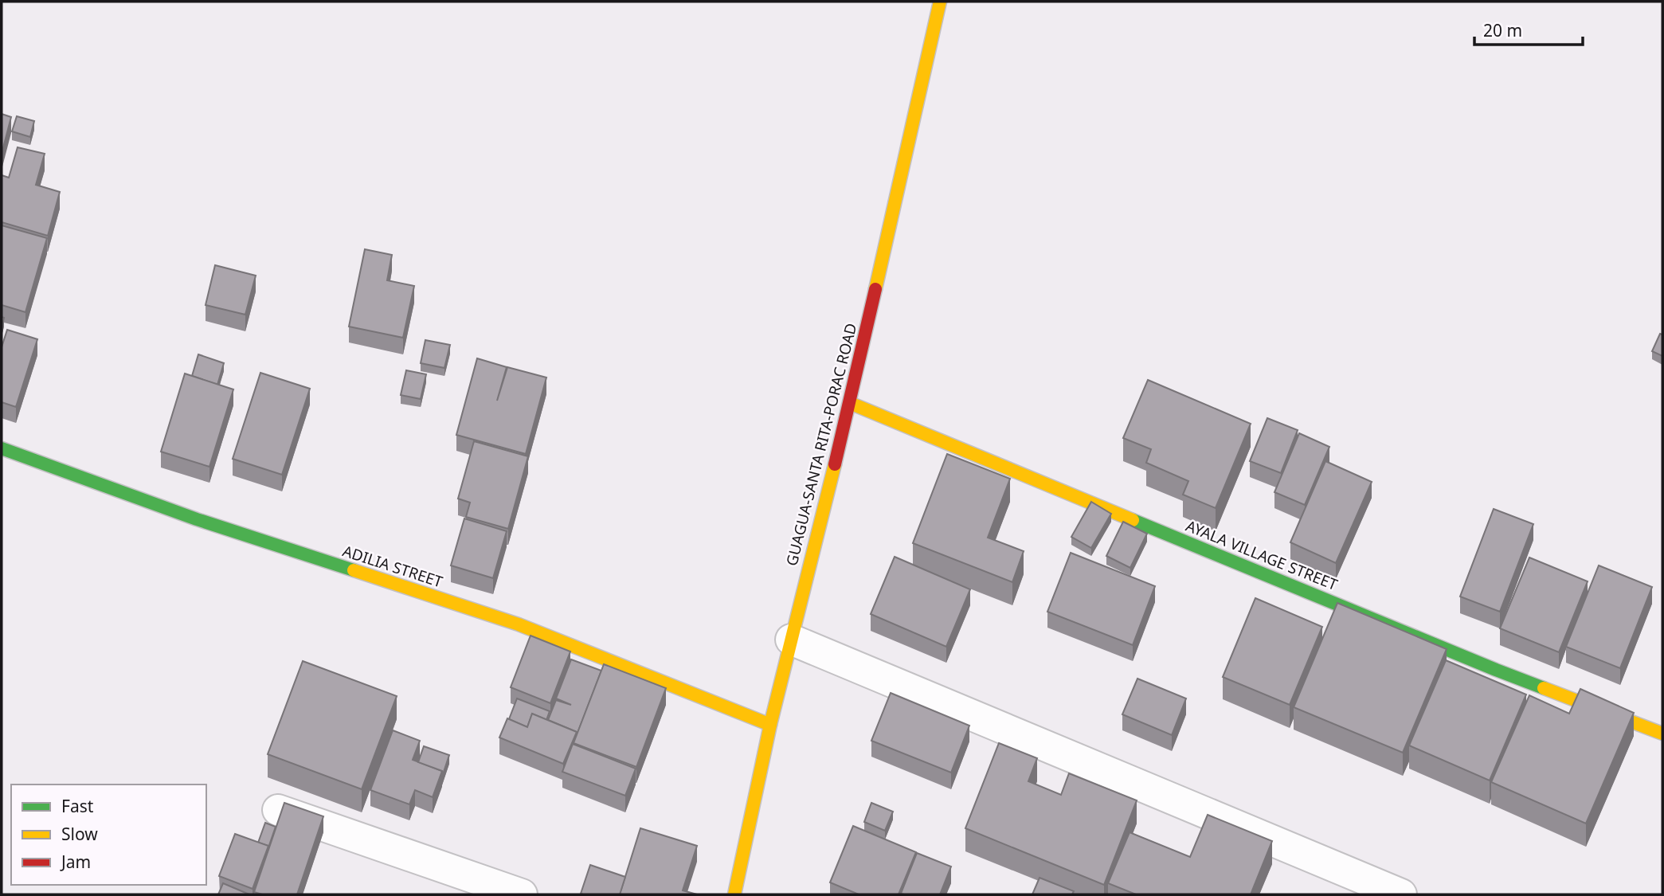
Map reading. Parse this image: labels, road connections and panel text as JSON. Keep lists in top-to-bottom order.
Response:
{
  "streets": {
    "street": ["GUAGUA-SANTA RITA-PORAC ROAD", "AYALA VILLAGE STREET", "ADILIA STREET"]
  },
  "crossings": [
    ["GUAGUA-SANTA RITA-PORAC ROAD", "AYALA VILLAGE STREET"],
    ["GUAGUA-SANTA RITA-PORAC ROAD", "ADILIA STREET"]
  ],
  "legend": ["Fast", "Slow", "Jam"],
  "scale_bar": "20 m"
}
